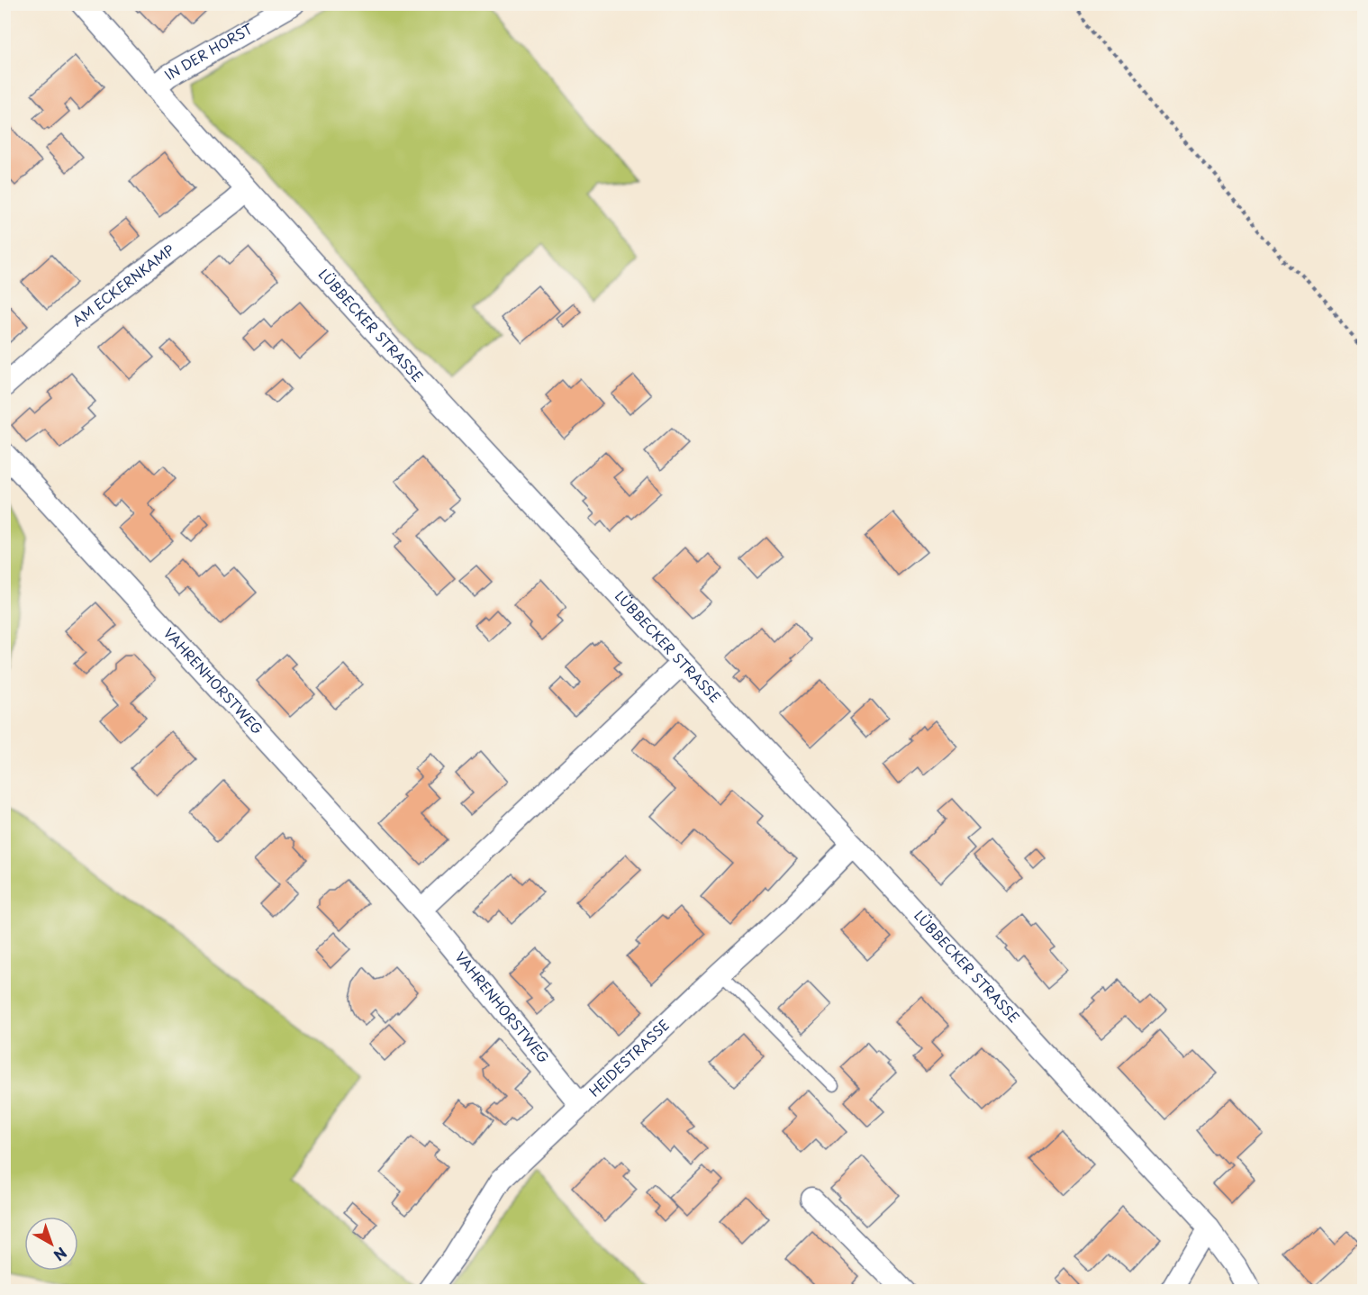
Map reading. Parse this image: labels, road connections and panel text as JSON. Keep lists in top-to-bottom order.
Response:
{
  "streets": {
    "street": [
      "IN DER HORST",
      "AM ECKERNKAMP",
      "LÜBBECKER STRASSE",
      "VAHRENHORSTWEG",
      "HEIDESTRASSE"
    ]
  },
  "crossings": [
    ["IN DER HORST", "LÜBBECKER STRASSE"],
    ["AM ECKERNKAMP", "LÜBBECKER STRASSE"],
    ["LÜBBECKER STRASSE", "HEIDESTRASSE"],
    ["VAHRENHORSTWEG", "HEIDESTRASSE"]
  ],
  "north": "bottom right"
}
